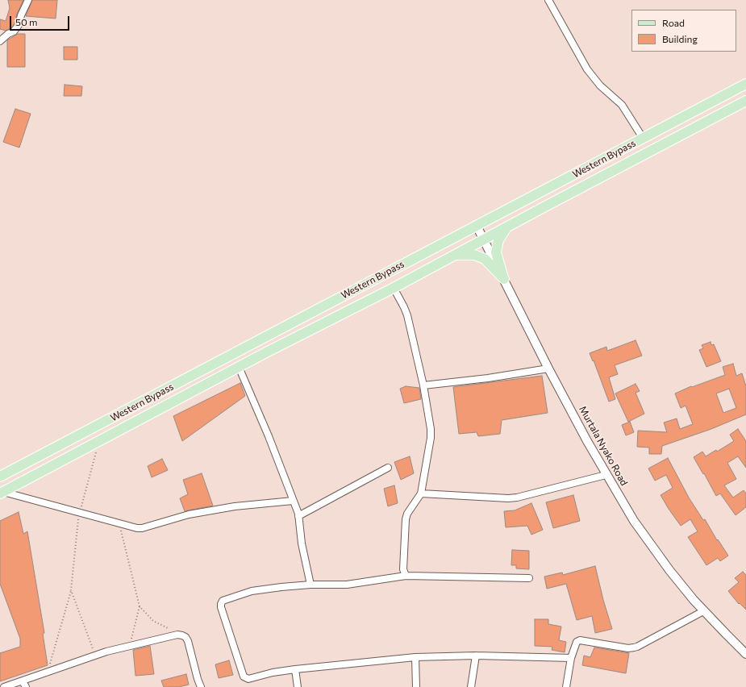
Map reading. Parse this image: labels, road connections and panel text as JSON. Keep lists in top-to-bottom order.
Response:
{
  "streets": {
    "main road": ["Western Bypass"],
    "street": ["Murtala Nyako Road"]
  },
  "crossings": [
    ["Western Bypass", "Murtala Nyako Road"]
  ],
  "legend": ["Road", "Building"],
  "scale_bar": "50 m"
}
